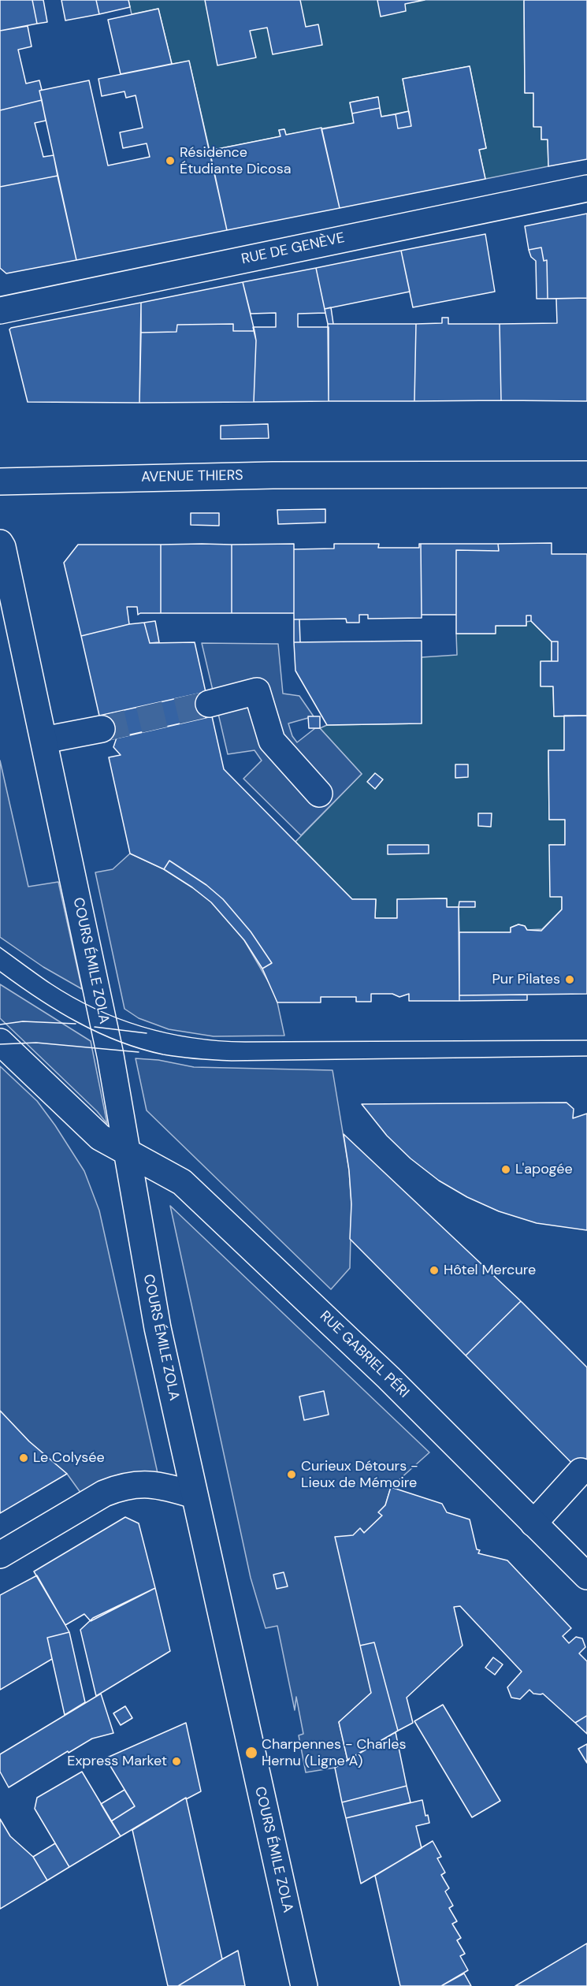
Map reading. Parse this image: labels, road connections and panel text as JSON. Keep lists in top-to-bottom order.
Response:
{
  "streets": {
    "main road": [
      "RUE DE GENÈVE",
      "AVENUE THIERS",
      "COURS ÉMILE ZOLA",
      "RUE GABRIEL PÉRI"
    ]
  },
  "crossings": [
    ["COURS ÉMILE ZOLA", "RUE GABRIEL PÉRI"]
  ],
  "places": [
    "Résidence Étudiante Dicosa",
    "Pur Pilates",
    "L'apogée",
    "Hôtel Mercure",
    "Le Colysée",
    "Curieux Détours - Lieux de Mémoire",
    "Charpennes - Charles Hernu (Ligne A)",
    "Express Market"
  ]
}
